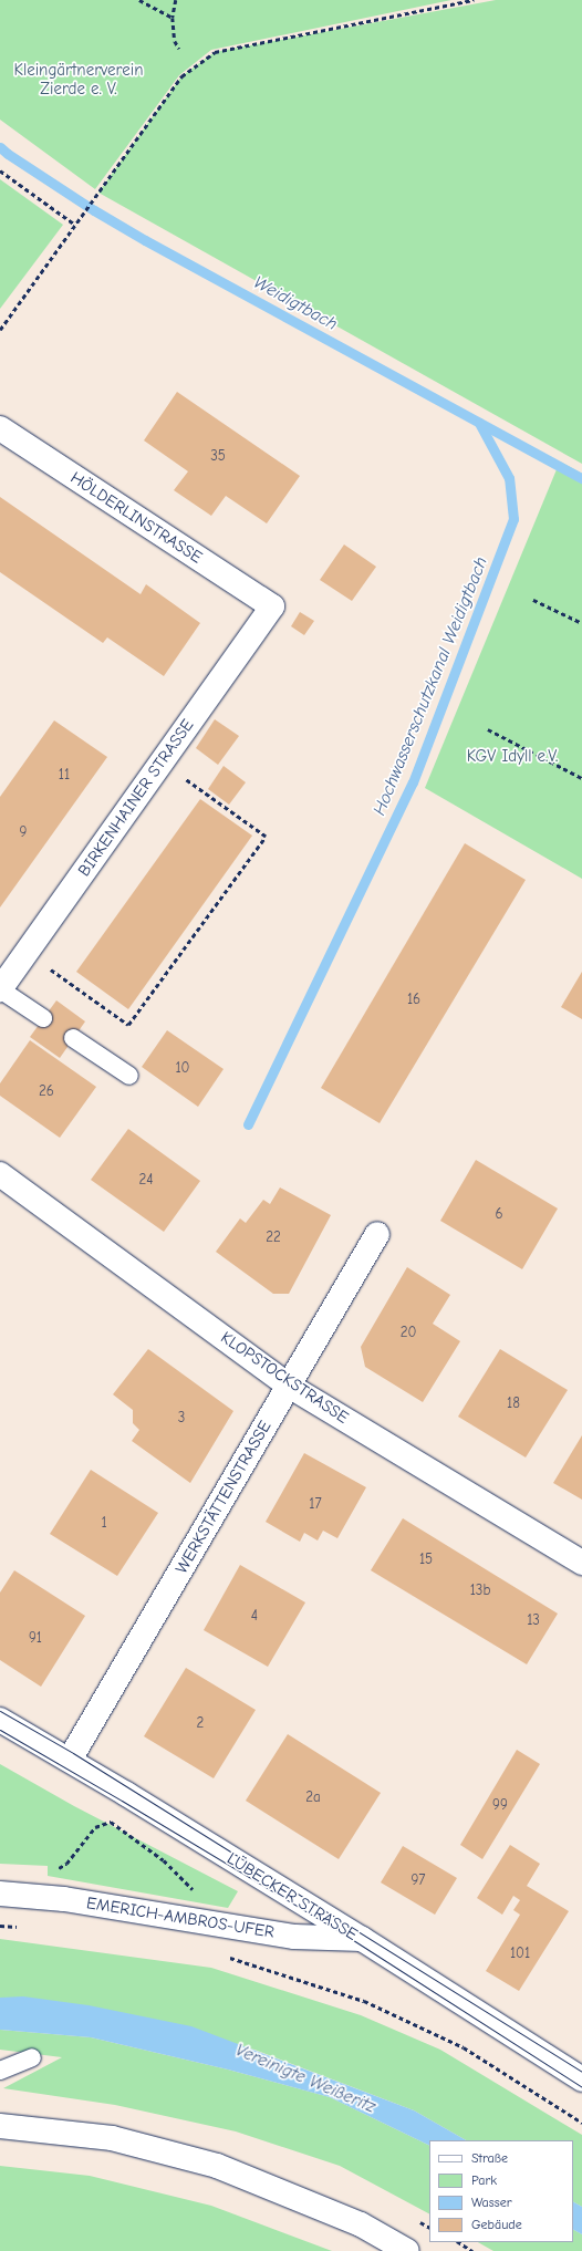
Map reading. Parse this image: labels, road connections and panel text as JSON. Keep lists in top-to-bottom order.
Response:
{
  "streets": {
    "street": [
      "HÖLDERLINSTRASSE",
      "BIRKENHAINER STRASSE",
      "KLOPSTOCKSTRASSE",
      "WERKSTÄTTENSTRASSE",
      "LÜBECKER STRASSE",
      "EMERICH-AMBROS-UFER"
    ]
  },
  "crossings": [
    ["HÖLDERLINSTRASSE", "BIRKENHAINER STRASSE"],
    ["KLOPSTOCKSTRASSE", "WERKSTÄTTENSTRASSE"],
    ["WERKSTÄTTENSTRASSE", "LÜBECKER STRASSE"],
    ["LÜBECKER STRASSE", "EMERICH-AMBROS-UFER"]
  ],
  "water": ["Weidigtbach", "Hochwasserschutzkanal Weidigtbach", "Vereinigte Weißeritz"],
  "parks": ["Kleingärtnerverein Zierde e. V.", "KGV Idyll e.V."],
  "house_numbers": [
    "35",
    "11",
    "9",
    "16",
    "10",
    "26",
    "24",
    "6",
    "22",
    "20",
    "18",
    "3",
    "17",
    "1",
    "15",
    "13b",
    "4",
    "13",
    "91",
    "2",
    "2a",
    "99",
    "97",
    "101"
  ],
  "legend": [
    "Straße",
    "Park",
    "Wasser",
    "Gebäude"
  ]
}
